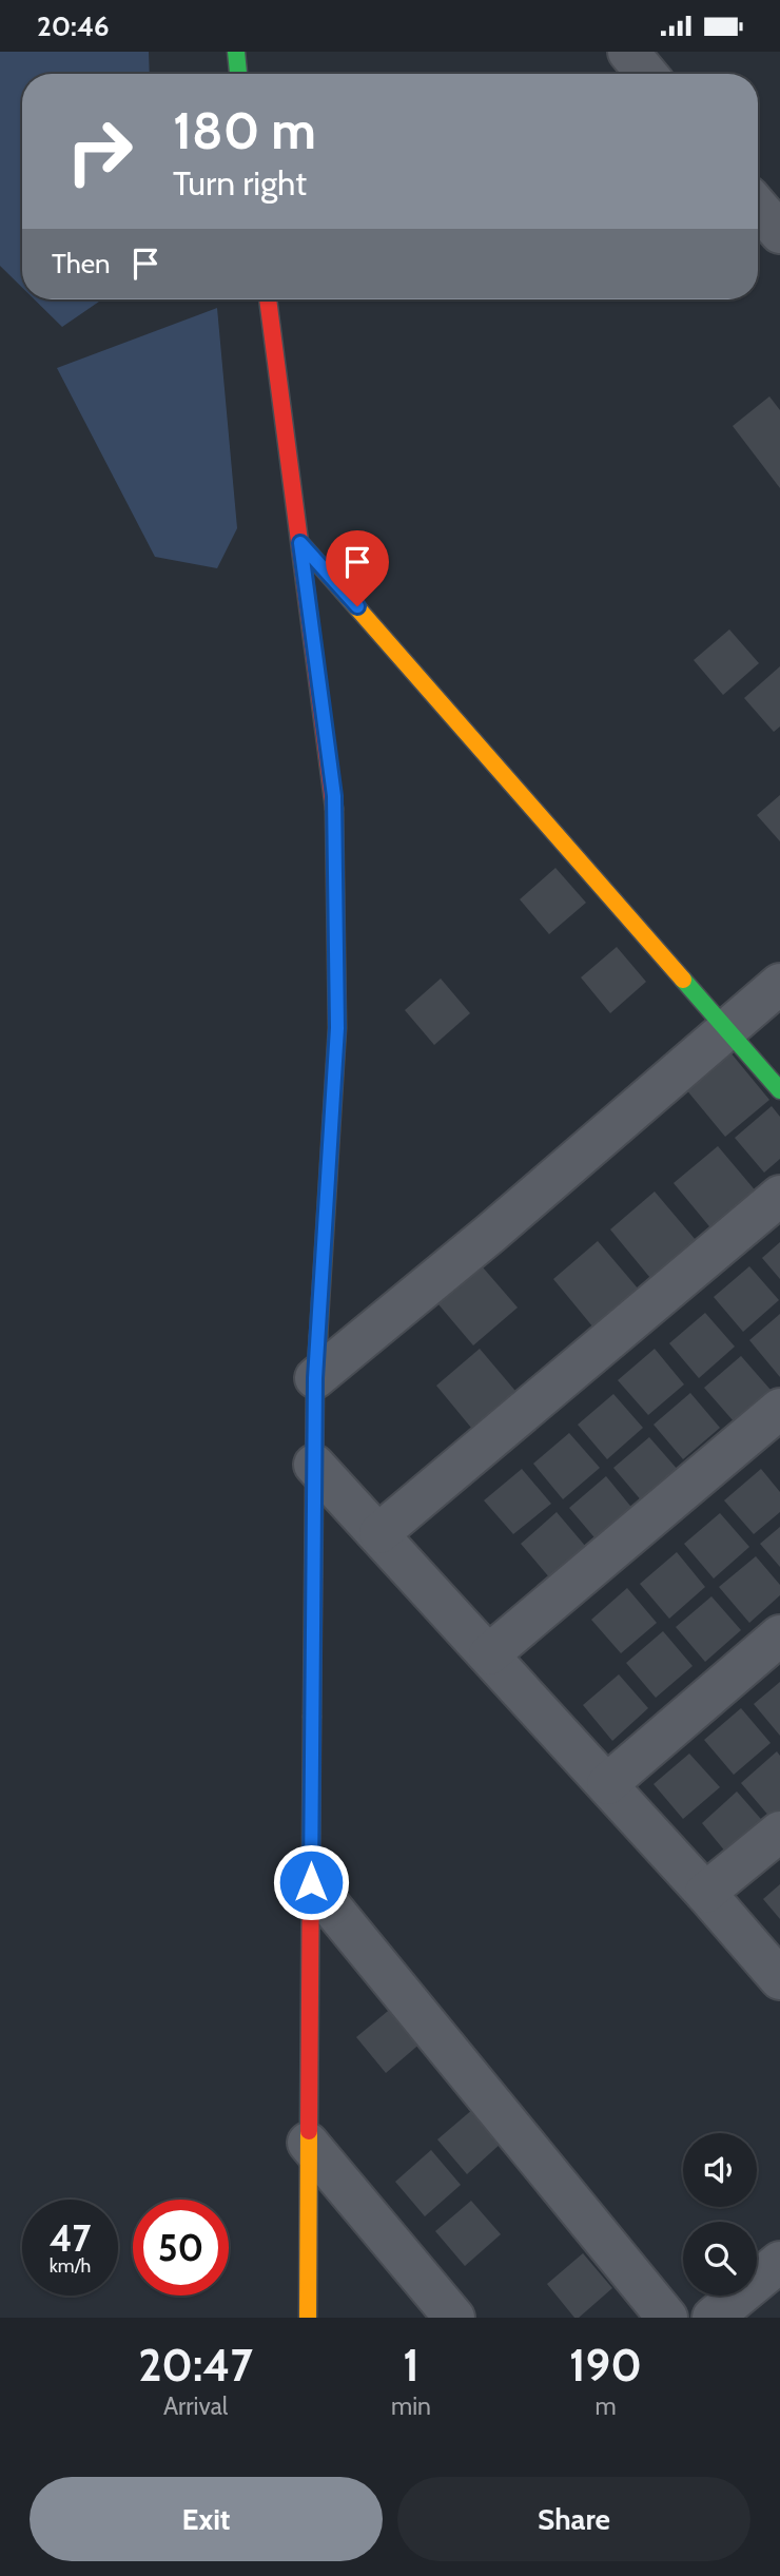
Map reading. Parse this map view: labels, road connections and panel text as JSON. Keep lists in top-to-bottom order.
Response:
{
  "page": {
    "status": "20:46",
    "turn": ["180 m", "Turn right"],
    "then": "Then",
    "speed": "47 km/h",
    "limit": "50",
    "eta": [
      "20:47",
      "Arrival",
      "1",
      "min",
      "190",
      "m"
    ],
    "buttons": ["Exit", "Share"]
  }
}
